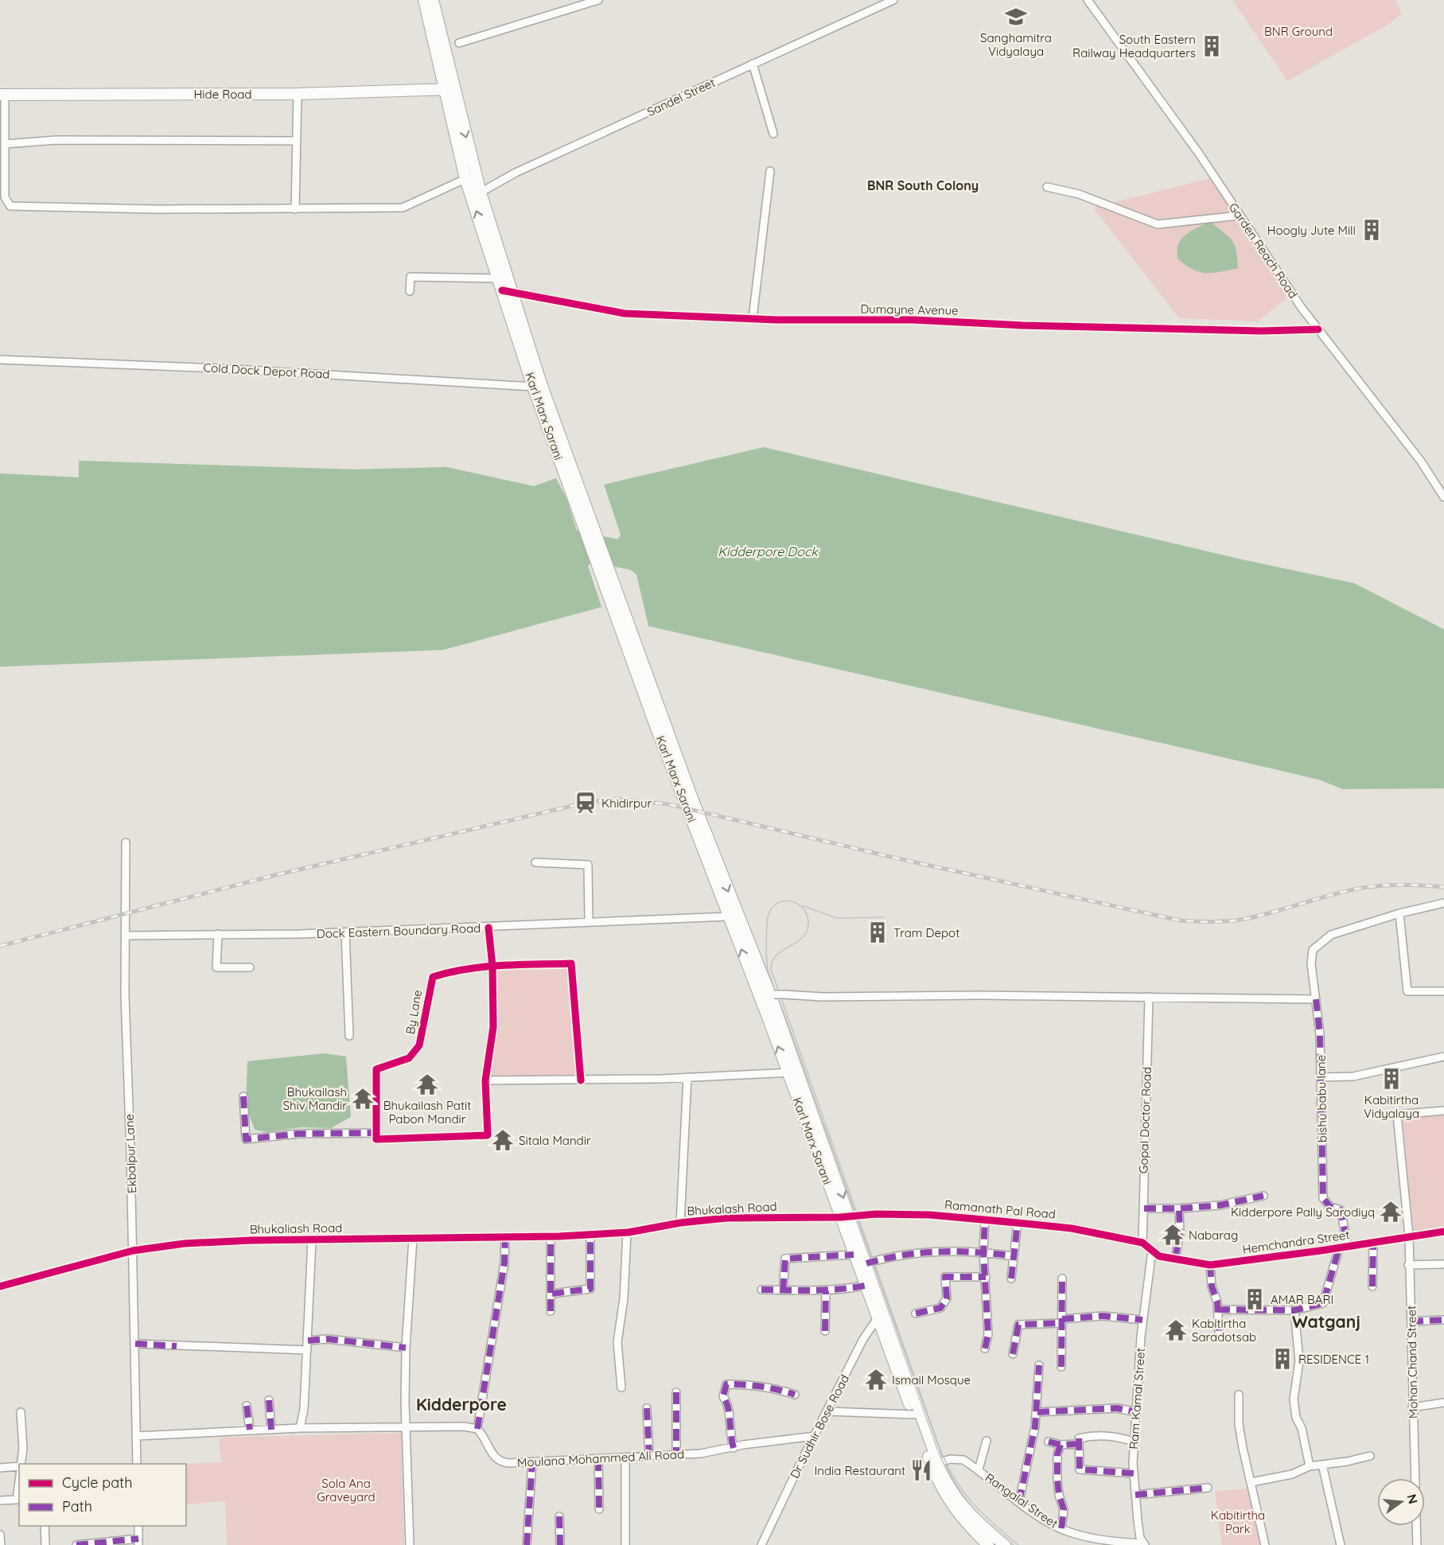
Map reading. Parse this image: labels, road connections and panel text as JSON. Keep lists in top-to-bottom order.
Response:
{
  "streets": {
    "main road": ["Hide Road", "Karl Marx Sarani"],
    "street": [
      "Sandel Street",
      "Garden Reach Road",
      "Dumayne Avenue",
      "Cold Dock Depot Road",
      "Dock Eastern Boundary Road",
      "By Lane",
      "bishu babu lane",
      "Gopal Doctor Road",
      "Ekbalpur Lane",
      "Bhukalash Road",
      "Ramanath Pal Road",
      "Bhukaliash Road",
      "Hemchandra Street",
      "Mohan Chand Street",
      "Ram Kamal Street",
      "Dr Sudhir Bose Road",
      "Moulana Mohammed Ali Road",
      "Rangalal Street"
    ]
  },
  "crossings": [
    ["Hide Road", "Karl Marx Sarani"],
    ["Sandel Street", "Karl Marx Sarani"],
    ["Garden Reach Road", "Dumayne Avenue"],
    ["Dumayne Avenue", "Karl Marx Sarani"],
    ["Cold Dock Depot Road", "Karl Marx Sarani"],
    ["Karl Marx Sarani", "Dock Eastern Boundary Road"],
    ["Karl Marx Sarani", "Bhukalash Road"],
    ["Karl Marx Sarani", "Ramanath Pal Road"],
    ["Karl Marx Sarani", "Dr Sudhir Bose Road"],
    ["Karl Marx Sarani", "Rangalal Street"],
    ["Dock Eastern Boundary Road", "Ekbalpur Lane"],
    ["bishu babu lane", "Hemchandra Street"],
    ["Gopal Doctor Road", "Ramanath Pal Road"],
    ["Ekbalpur Lane", "Bhukaliash Road"],
    ["Bhukalash Road", "Ramanath Pal Road"],
    ["Bhukalash Road", "Bhukaliash Road"],
    ["Ramanath Pal Road", "Hemchandra Street"],
    ["Ramanath Pal Road", "Ram Kamal Street"],
    ["Hemchandra Street", "Mohan Chand Street"],
    ["Hemchandra Street", "Ram Kamal Street"],
    ["Ram Kamal Street", "Rangalal Street"],
    ["Dr Sudhir Bose Road", "Moulana Mohammed Ali Road"]
  ],
  "districts": ["BNR South Colony", "Watganj", "Kidderpore"],
  "water": ["Kidderpore Dock"],
  "parks": ["BNR Ground", "Sola Ana Graveyard", "Kabitirtha Park"],
  "places": {
    "school or university": ["Sanghamitra Vidyalaya"],
    "building": [
      "South Eastern Railway Headquarters",
      "Hoogly Jute Mill",
      "Tram Depot",
      "Kabitirtha Vidyalaya",
      "AMAR BARI",
      "RESIDENCE 1"
    ],
    "station": ["Khidirpur"],
    "temple": [
      "Bhukailash Patit Pabon Mandir",
      "Bhukailash Shiv Mandir",
      "Sitala Mandir",
      "Kidderpore Pally Sarodiyq",
      "Nabarag",
      "Kabitirtha Saradotsab",
      "Ismail Mosque"
    ],
    "restaurant": ["India Restaurant"]
  },
  "legend": ["Cycle path", "Path"],
  "north": "right"
}
